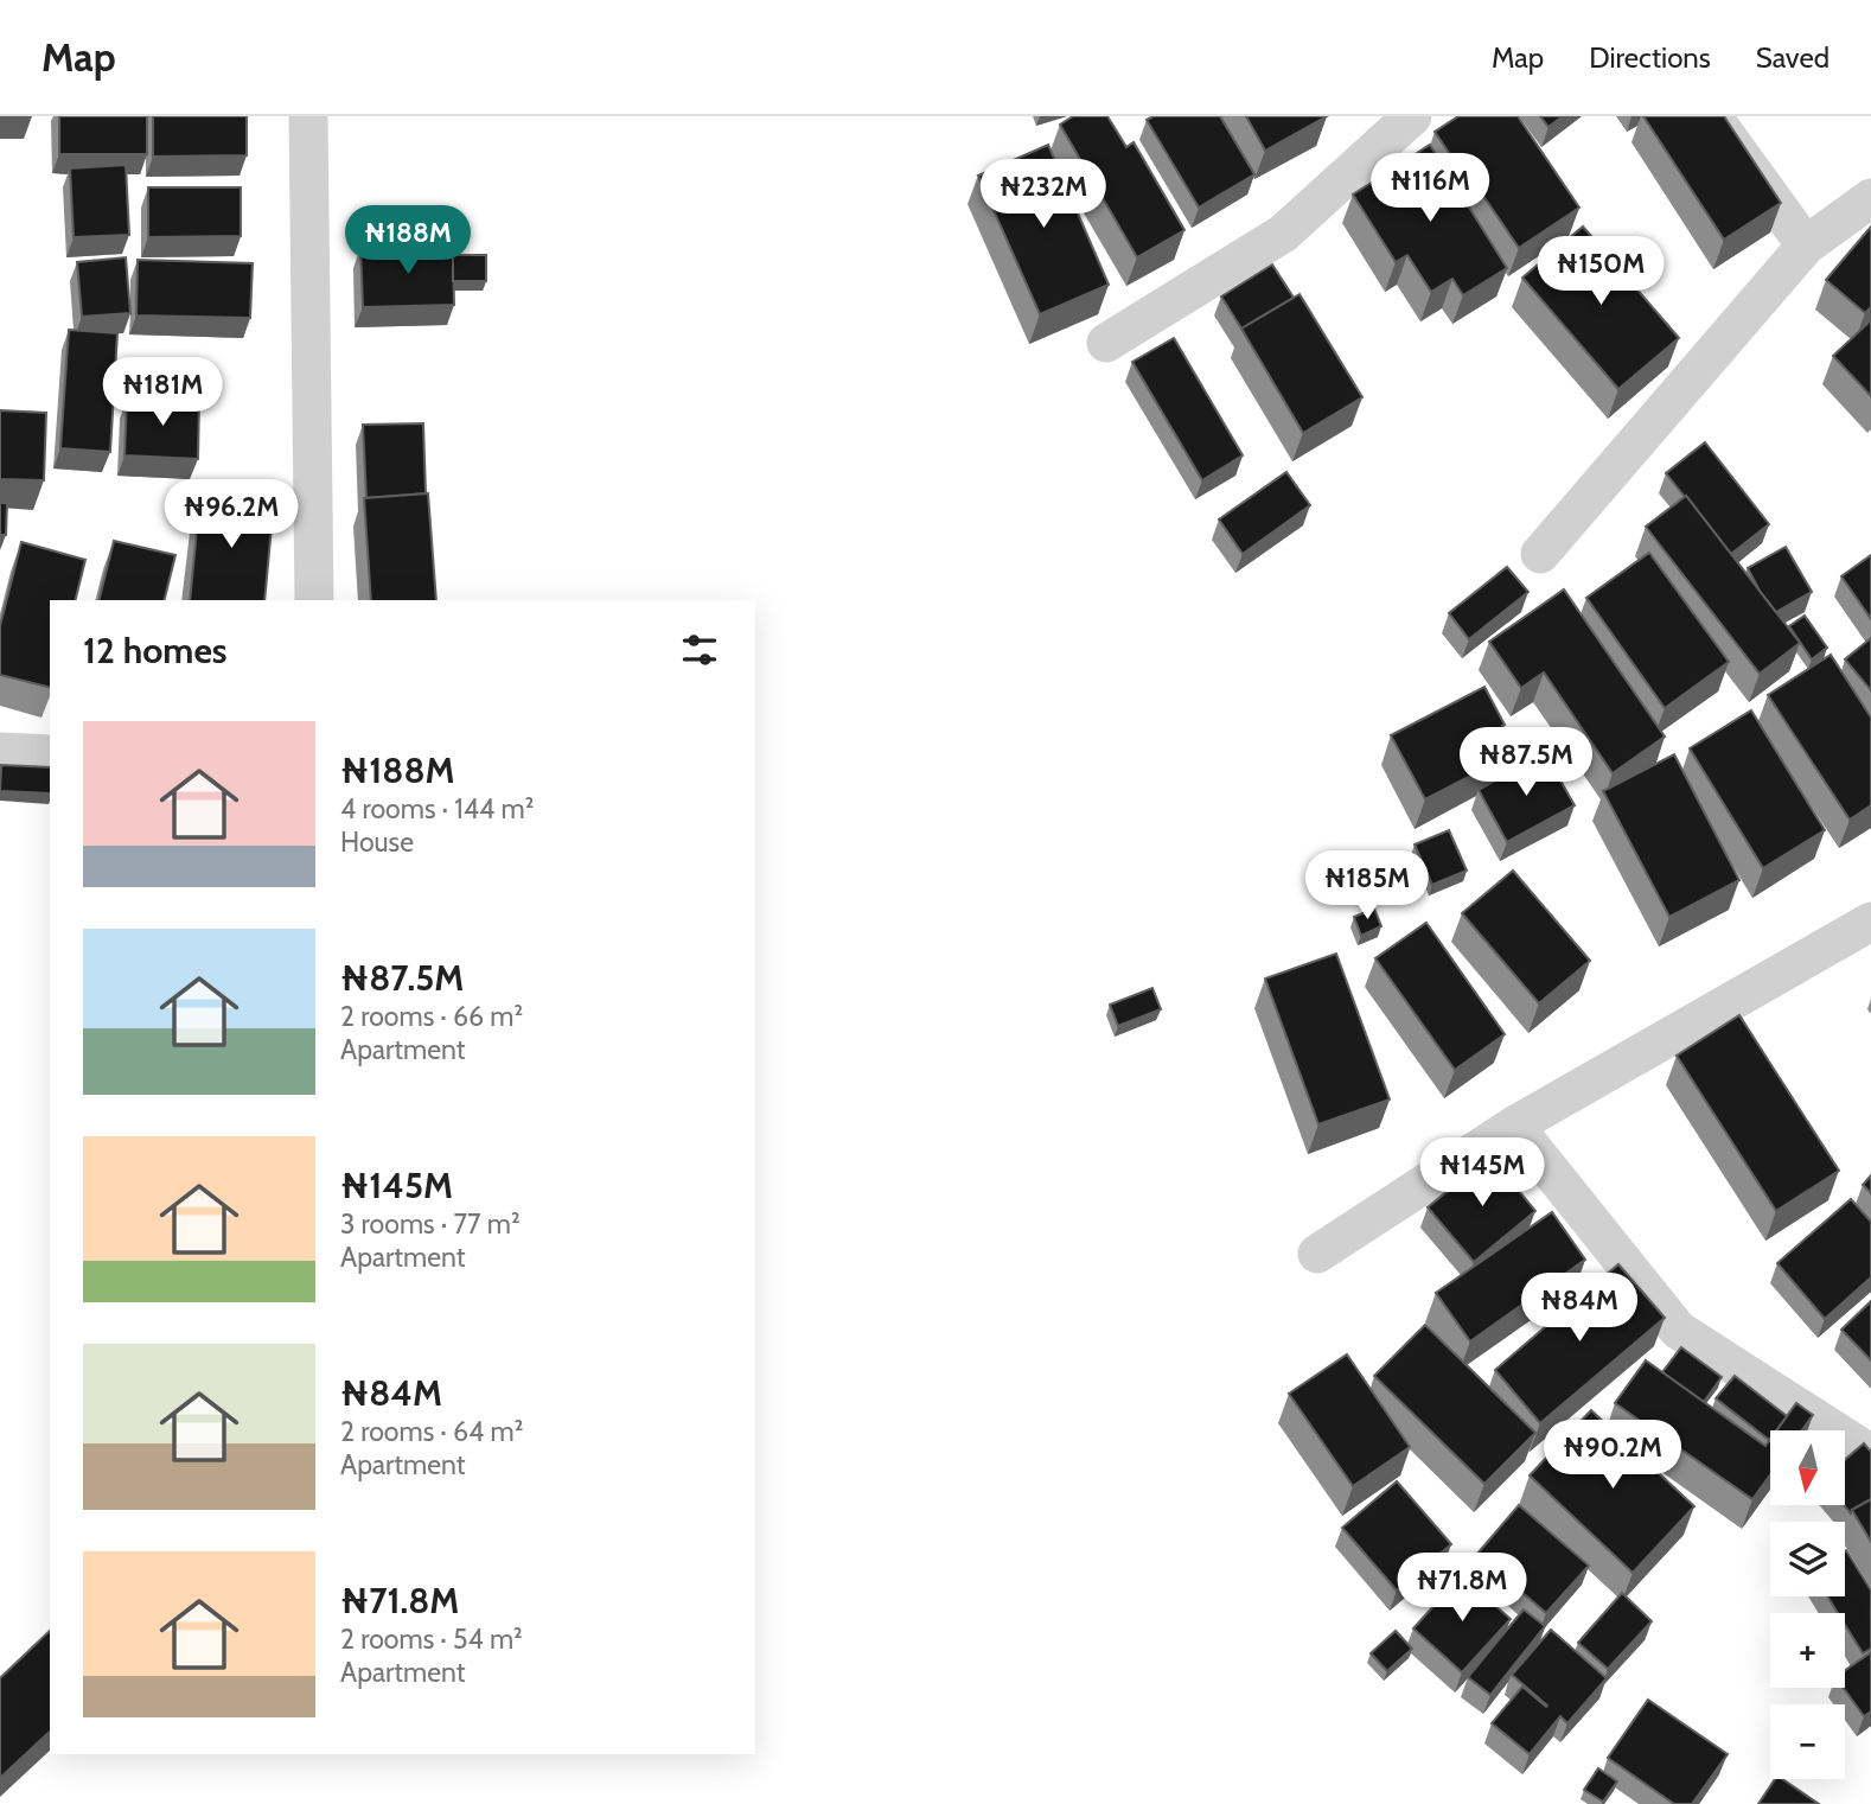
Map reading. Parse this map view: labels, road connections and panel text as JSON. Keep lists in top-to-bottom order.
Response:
{
  "north": "bottom",
  "page": {
    "header": "Map",
    "nav": ["Map", "Directions", "Saved"],
    "price": [
      "₦116M",
      "₦232M",
      "₦188M",
      "₦150M",
      "₦181M",
      "₦96.2M",
      "₦87.5M",
      "₦185M",
      "₦145M",
      "₦84M",
      "₦90.2M",
      "₦71.8M"
    ],
    "heading": "12 homes",
    "list": [
      {
        "name": "₦188M",
        "note": "4 rooms · 144 m² · House"
      },
      {
        "name": "₦87.5M",
        "note": "2 rooms · 66 m² · Apartment"
      },
      {
        "name": "₦145M",
        "note": "3 rooms · 77 m² · Apartment"
      },
      {
        "name": "₦84M",
        "note": "2 rooms · 64 m² · Apartment"
      },
      {
        "name": "₦71.8M",
        "note": "2 rooms · 54 m² · Apartment"
      }
    ],
    "map_buttons": ["+", "−"]
  }
}
